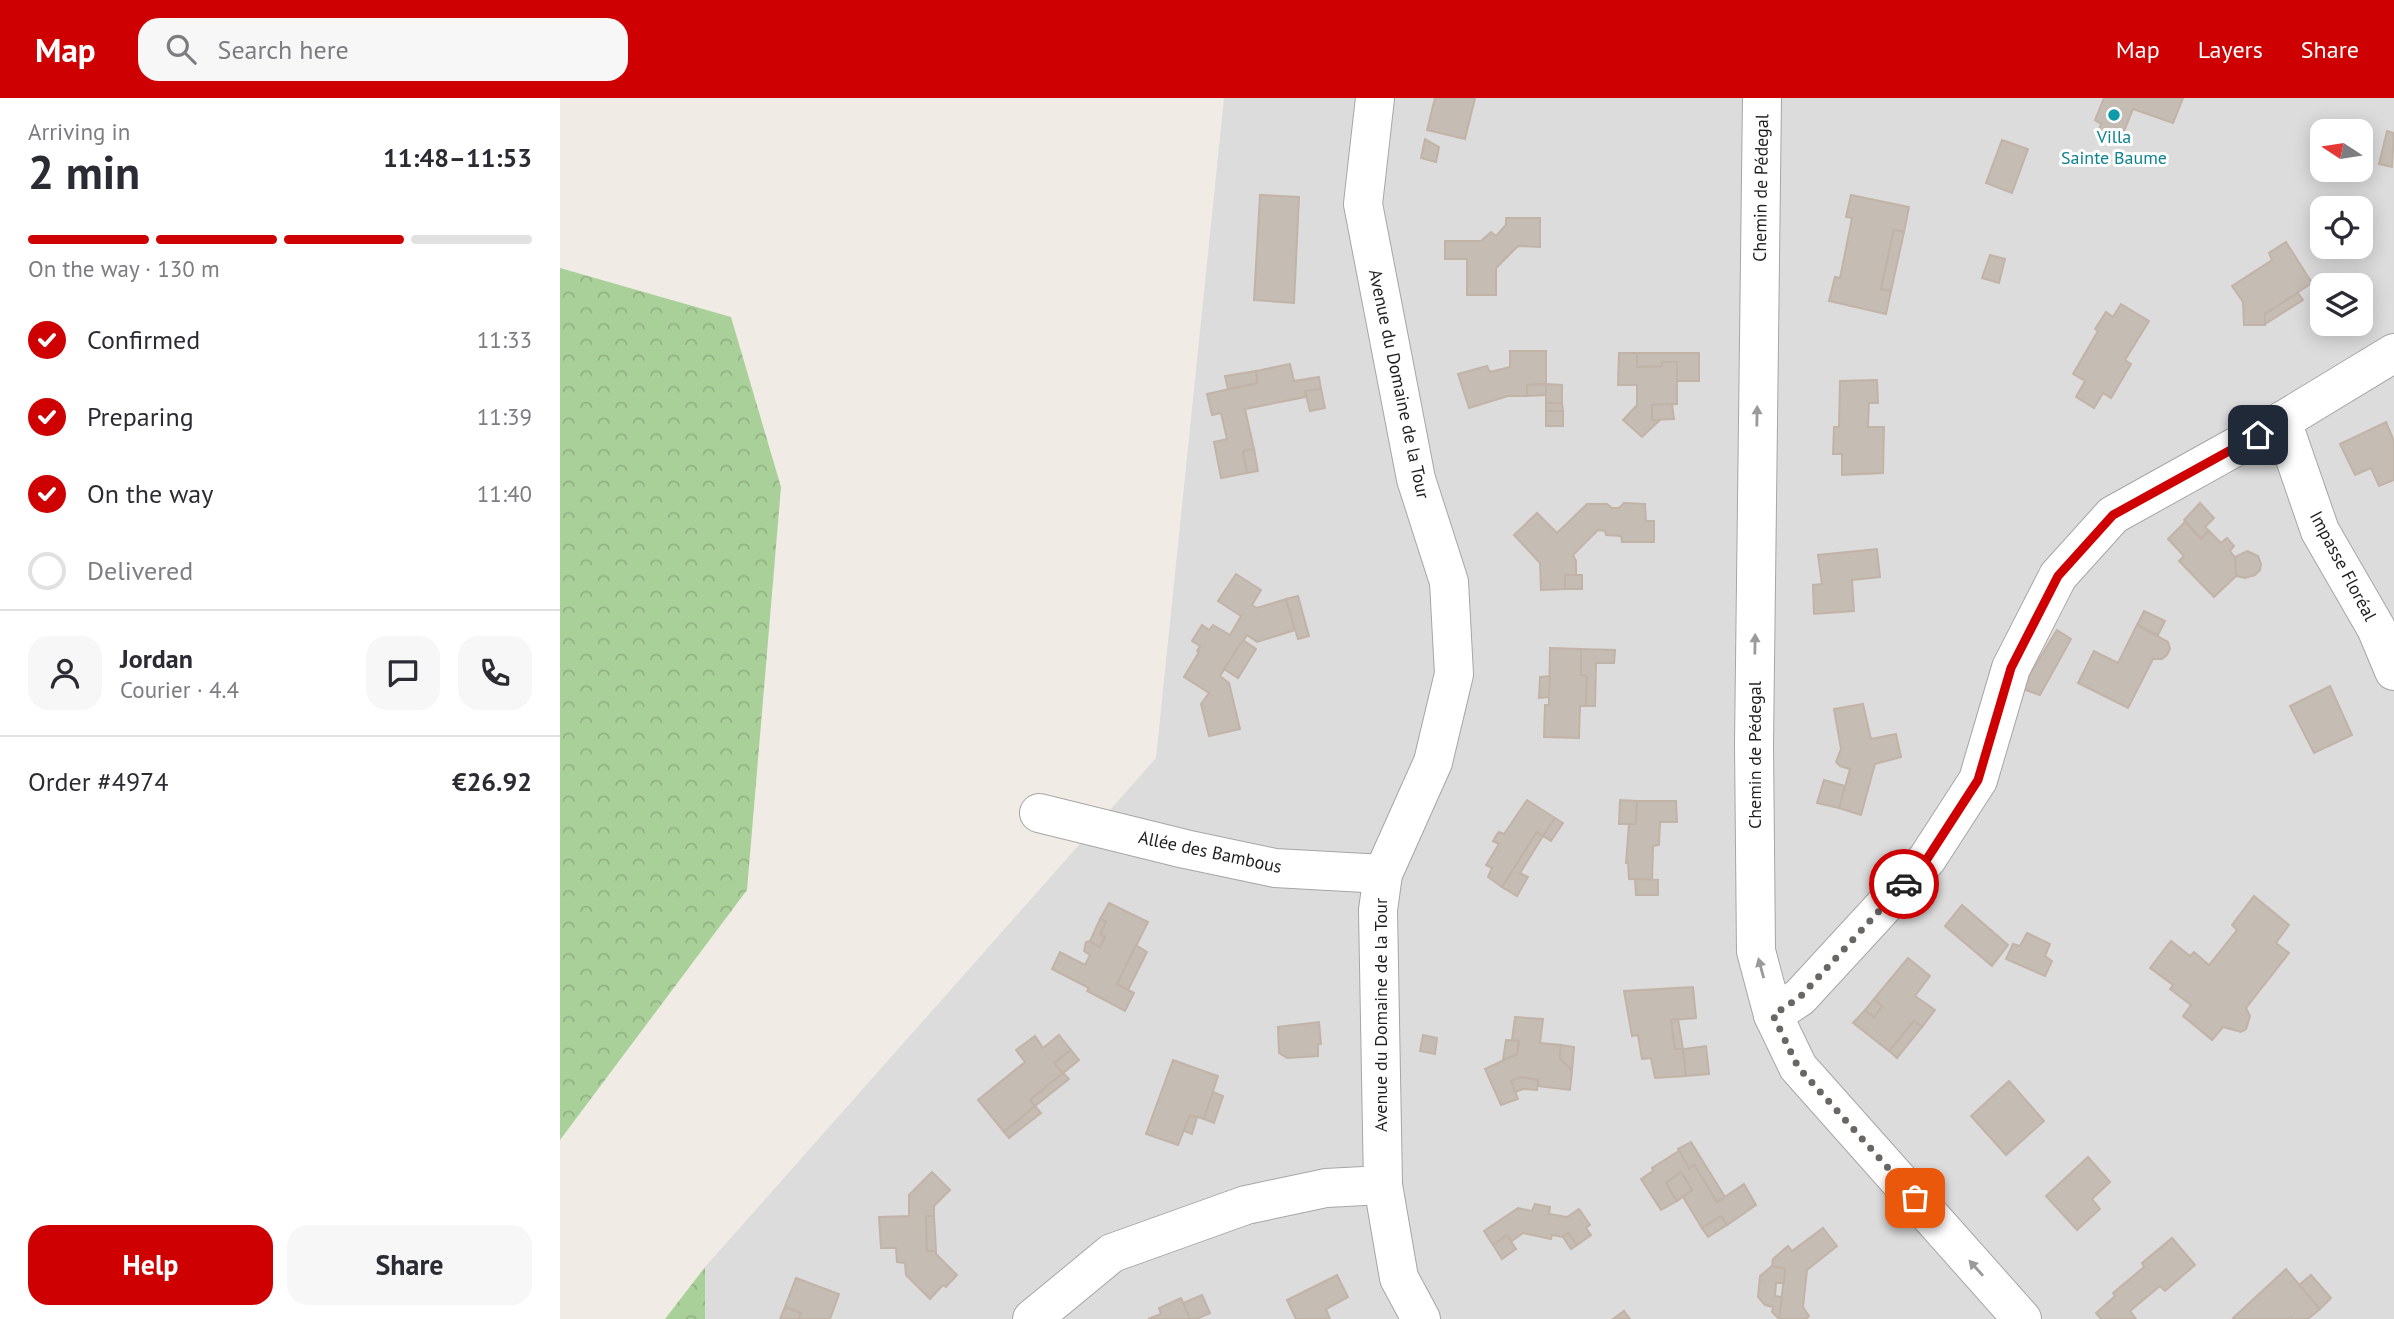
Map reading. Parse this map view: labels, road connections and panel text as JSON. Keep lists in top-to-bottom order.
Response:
{
  "streets": {
    "street": [
      "Chemin de Pédegal",
      "Avenue du Domaine de la Tour",
      "Impasse Floréal",
      "Allée des Bambous"
    ]
  },
  "crossings": [
    ["Avenue du Domaine de la Tour", "Allée des Bambous"]
  ],
  "one_way": ["Chemin de Pédegal"],
  "places": ["Villa Sainte Baume"],
  "north": "left",
  "page": {
    "header": "Map",
    "search": "Search here",
    "nav": ["Map", "Layers", "Share"],
    "heading": ["2 min", "Arriving in", "11:48–11:53"],
    "panel": [
      "Jordan",
      "Courier · 4.4",
      "Order #4974",
      "€26.92"
    ],
    "bar": "On the way · 130 m",
    "list": [
      ["Confirmed", "11:33"],
      ["Preparing", "11:39"],
      ["On the way", "11:40"],
      "Delivered"
    ],
    "buttons": ["Help", "Share"]
  }
}
